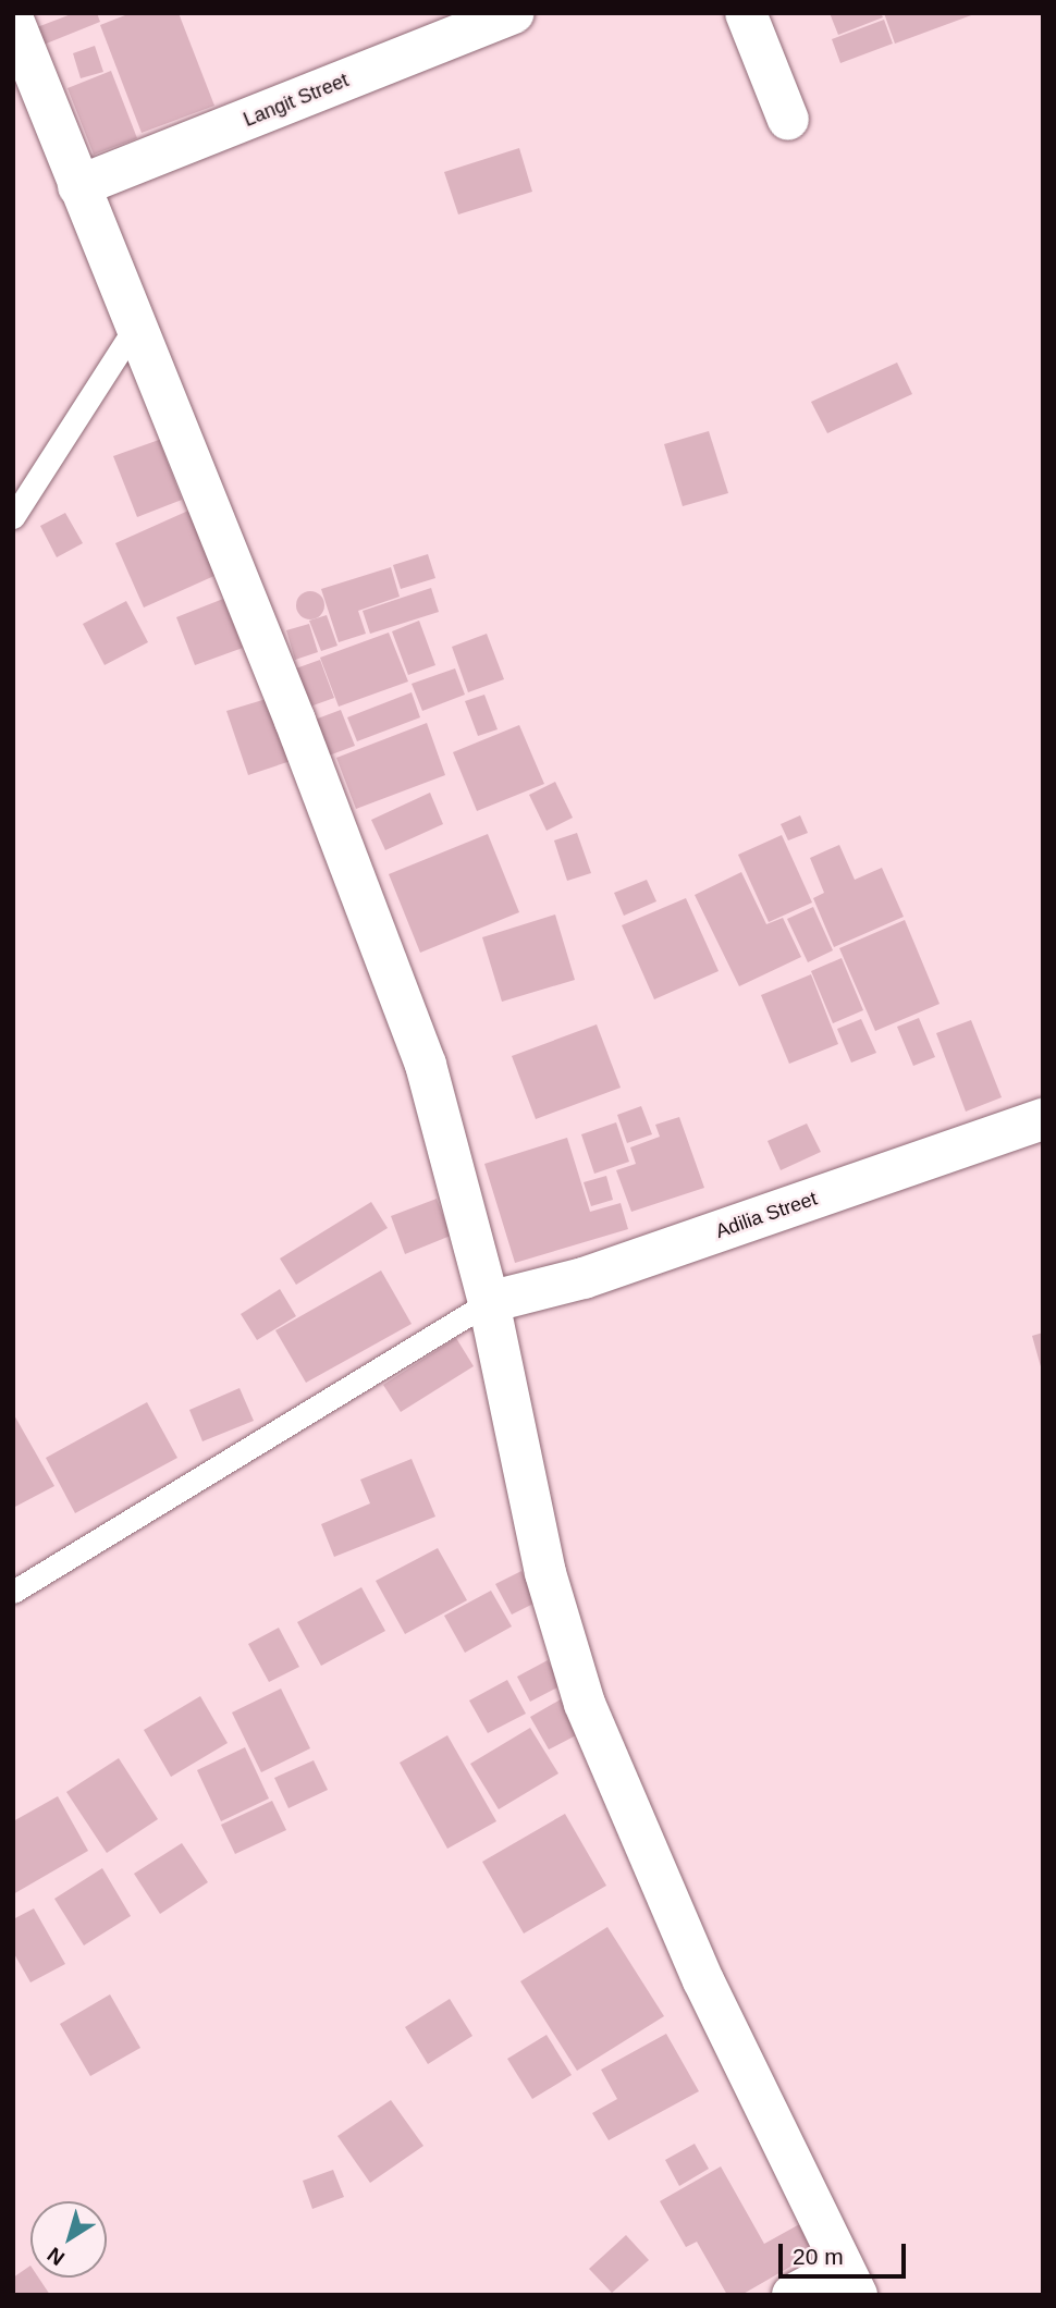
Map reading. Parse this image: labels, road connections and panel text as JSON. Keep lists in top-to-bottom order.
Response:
{
  "streets": {
    "street": ["Langit Street", "Adilia Street"]
  },
  "scale_bar": "20 m",
  "north": "bottom left"
}
